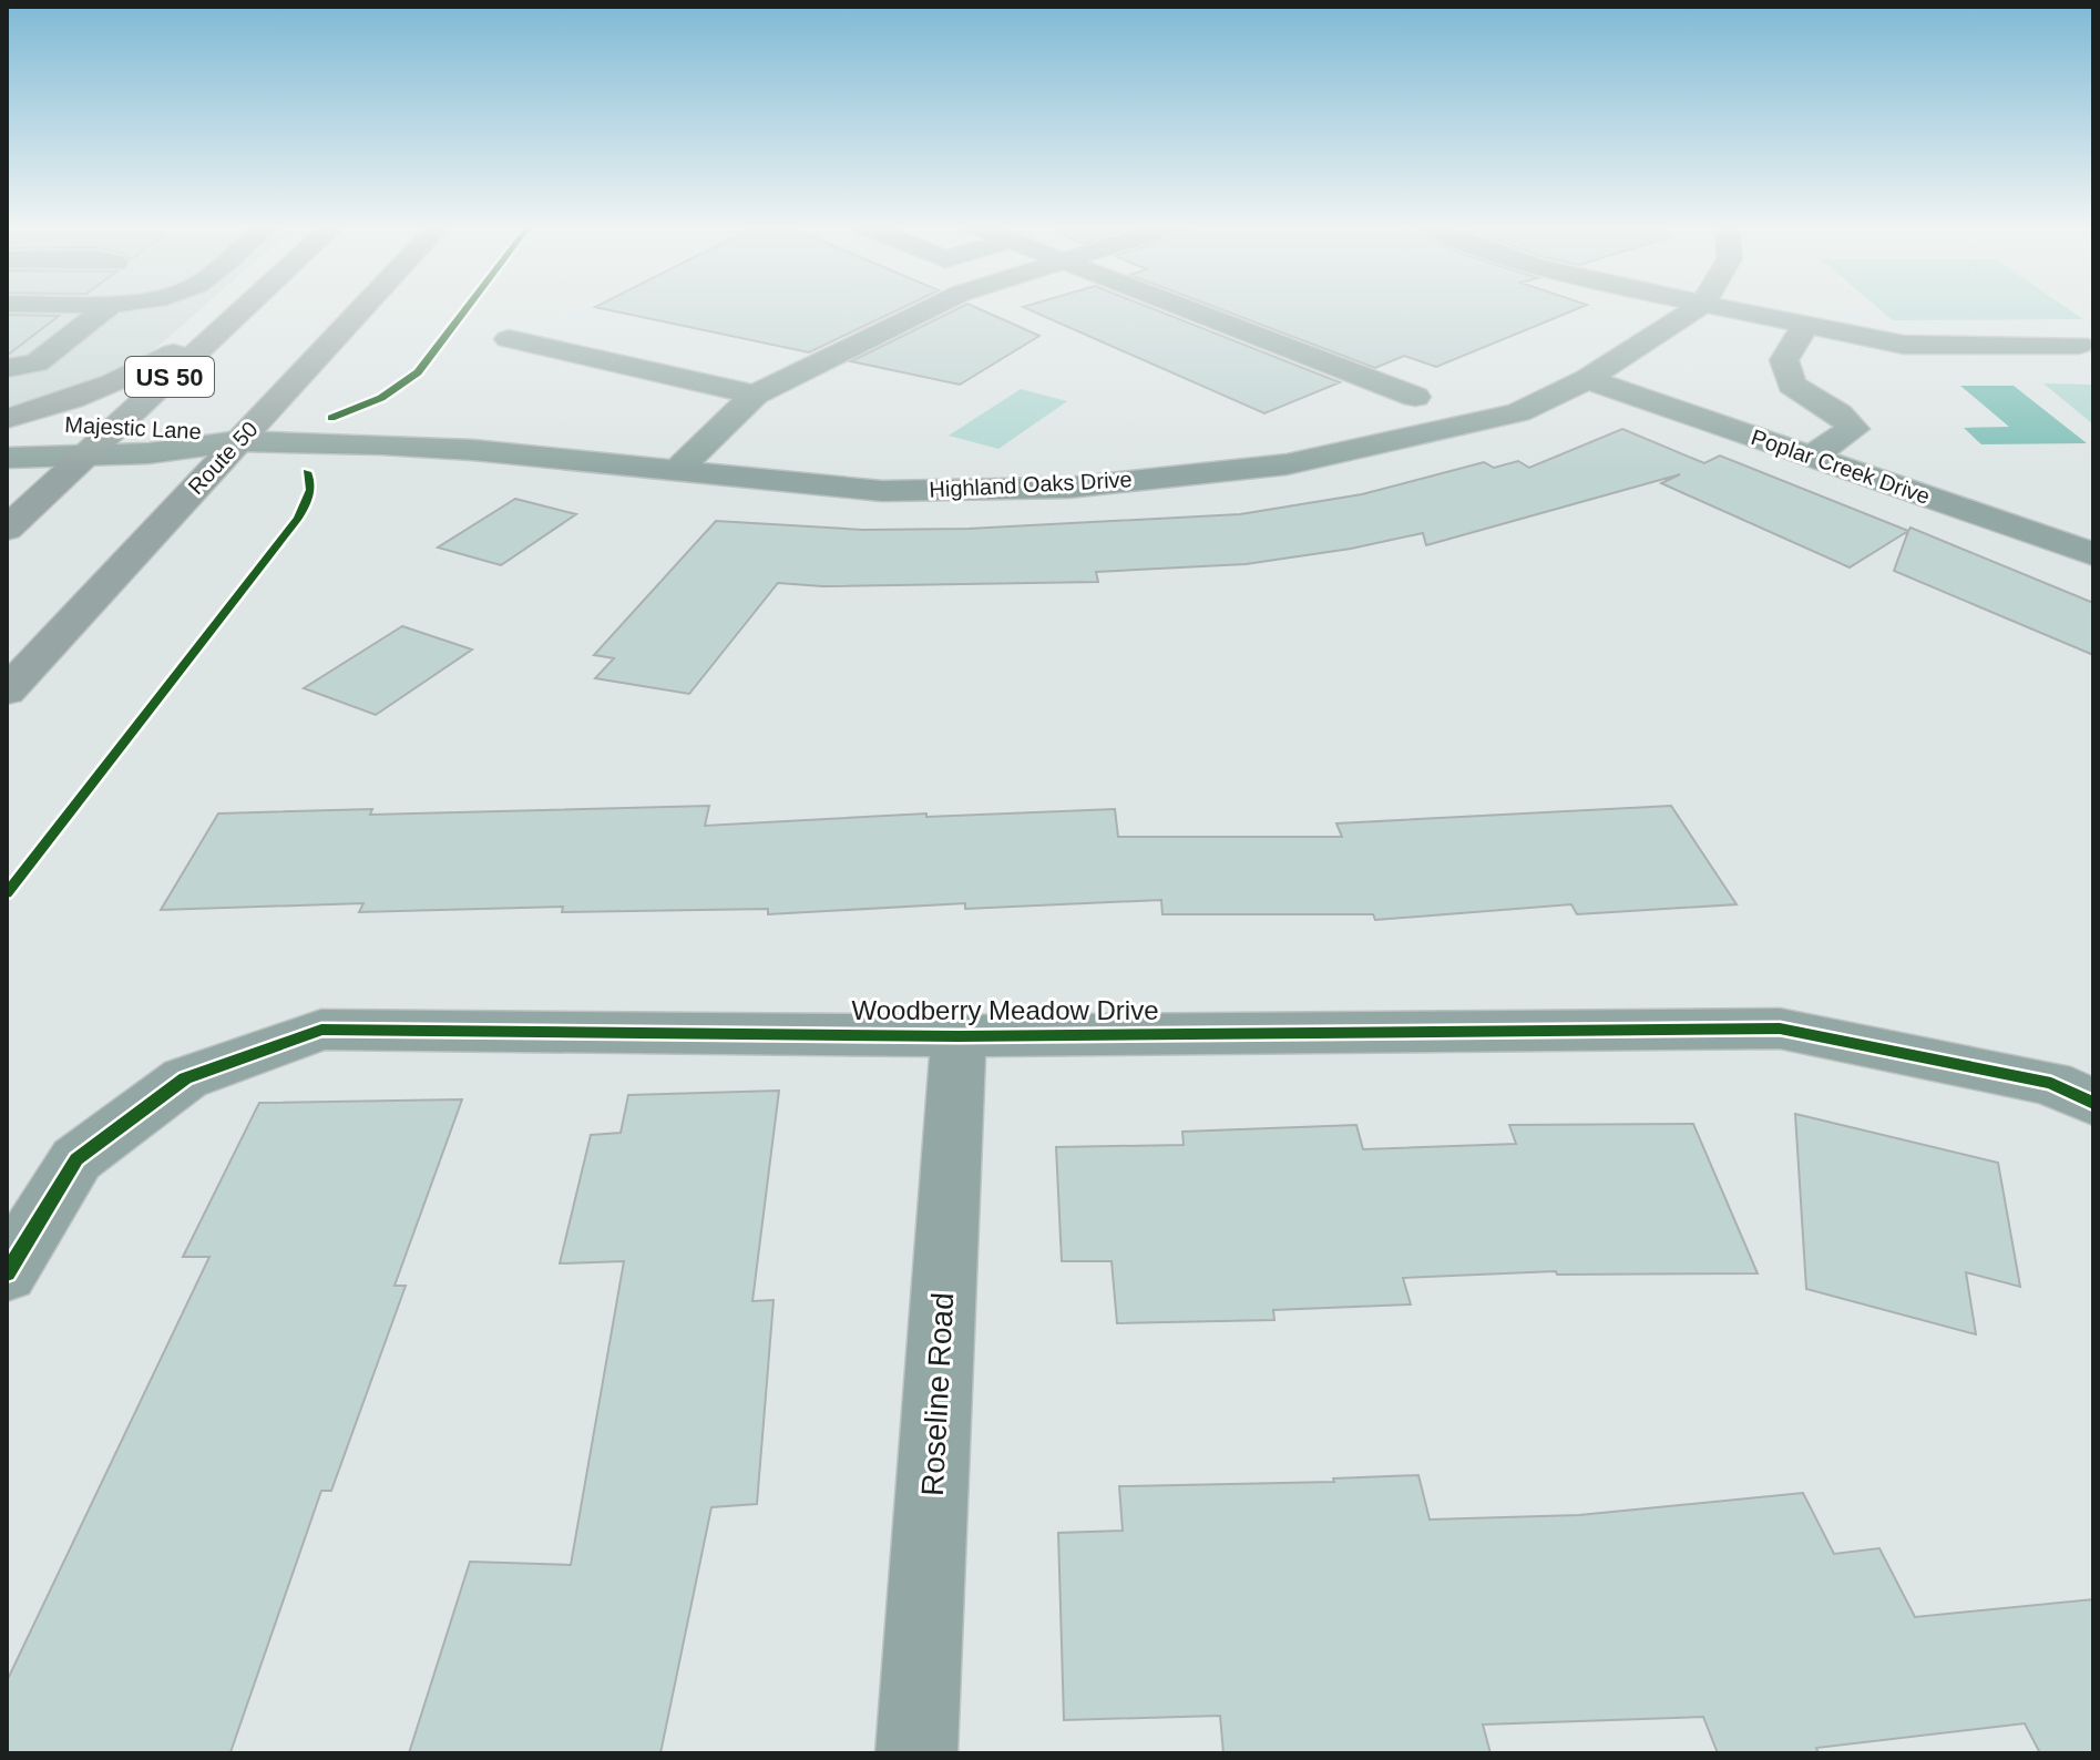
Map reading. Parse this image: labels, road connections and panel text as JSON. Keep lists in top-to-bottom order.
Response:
{
  "streets": {
    "highway": ["US 50", "Route 50"],
    "street": [
      "Majestic Lane",
      "Poplar Creek Drive",
      "Highland Oaks Drive",
      "Woodberry Meadow Drive",
      "Roseline Road"
    ]
  },
  "crossings": [
    ["US 50", "Majestic Lane"],
    ["Majestic Lane", "Route 50"],
    ["Majestic Lane", "Highland Oaks Drive"],
    ["Route 50", "Highland Oaks Drive"],
    ["Poplar Creek Drive", "Highland Oaks Drive"],
    ["Woodberry Meadow Drive", "Roseline Road"]
  ]
}
